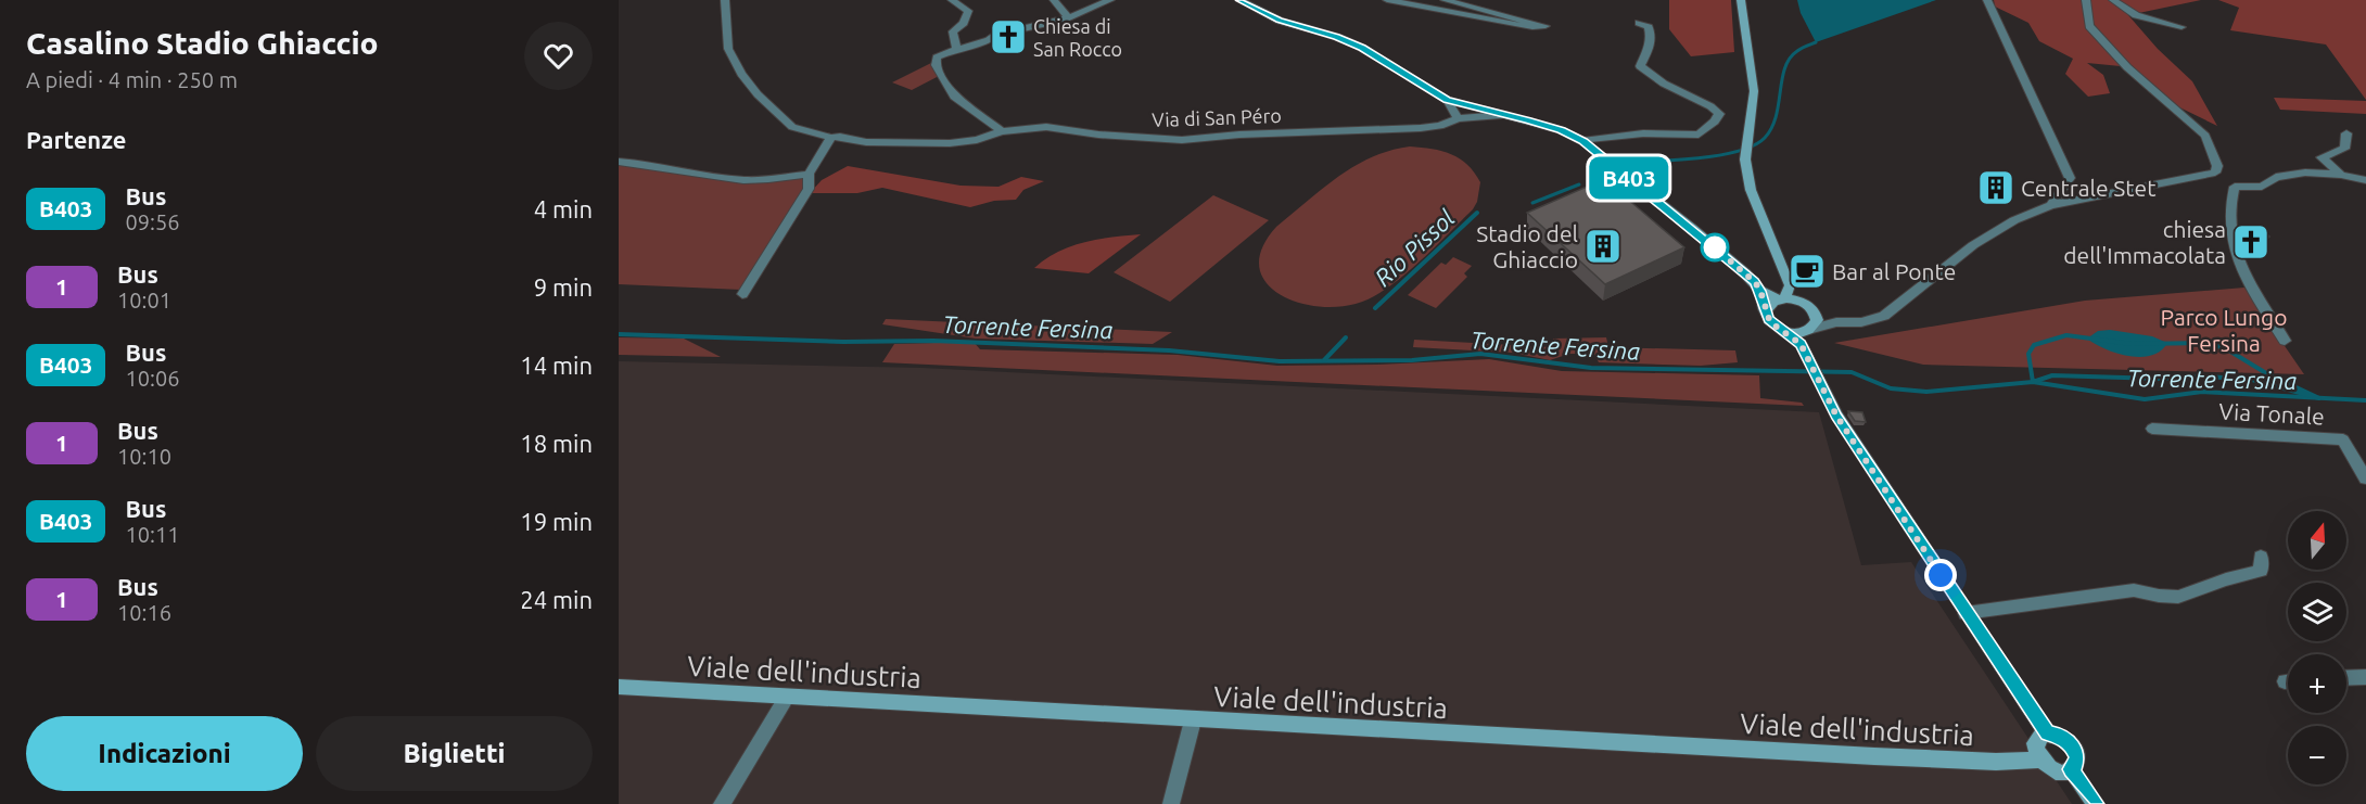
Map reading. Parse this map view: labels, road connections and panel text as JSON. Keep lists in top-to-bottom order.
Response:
{
  "streets": {
    "street": ["Via di San Péro", "Via Tonale", "Viale dell'industria"]
  },
  "water": ["Rio Pissol", "Torrente Fersina"],
  "parks": ["Parco Lungo Fersina"],
  "places": {
    "church": ["Chiesa di San Rocco", "chiesa dell'Immacolata"],
    "building": ["Centrale Stet", "Stadio del Ghiaccio"],
    "cafe": ["Bar al Ponte"]
  },
  "lines": ["bus line B403"],
  "north": "top",
  "page": {
    "heading": [
      ["Casalino Stadio Ghiaccio", "A piedi · 4 min · 250 m"],
      "Partenze"
    ],
    "on_map": "B403",
    "list": [
      {
        "mark": "B403",
        "name": "Bus",
        "note": "09:56",
        "value": "4 min"
      },
      {
        "mark": "1",
        "name": "Bus",
        "note": "10:01",
        "value": "9 min"
      },
      {
        "mark": "B403",
        "name": "Bus",
        "note": "10:06",
        "value": "14 min"
      },
      {
        "mark": "1",
        "name": "Bus",
        "note": "10:10",
        "value": "18 min"
      },
      {
        "mark": "B403",
        "name": "Bus",
        "note": "10:11",
        "value": "19 min"
      },
      {
        "mark": "1",
        "name": "Bus",
        "note": "10:16",
        "value": "24 min"
      }
    ],
    "map_buttons": ["+", "−"],
    "buttons": ["Indicazioni", "Biglietti"]
  }
}
